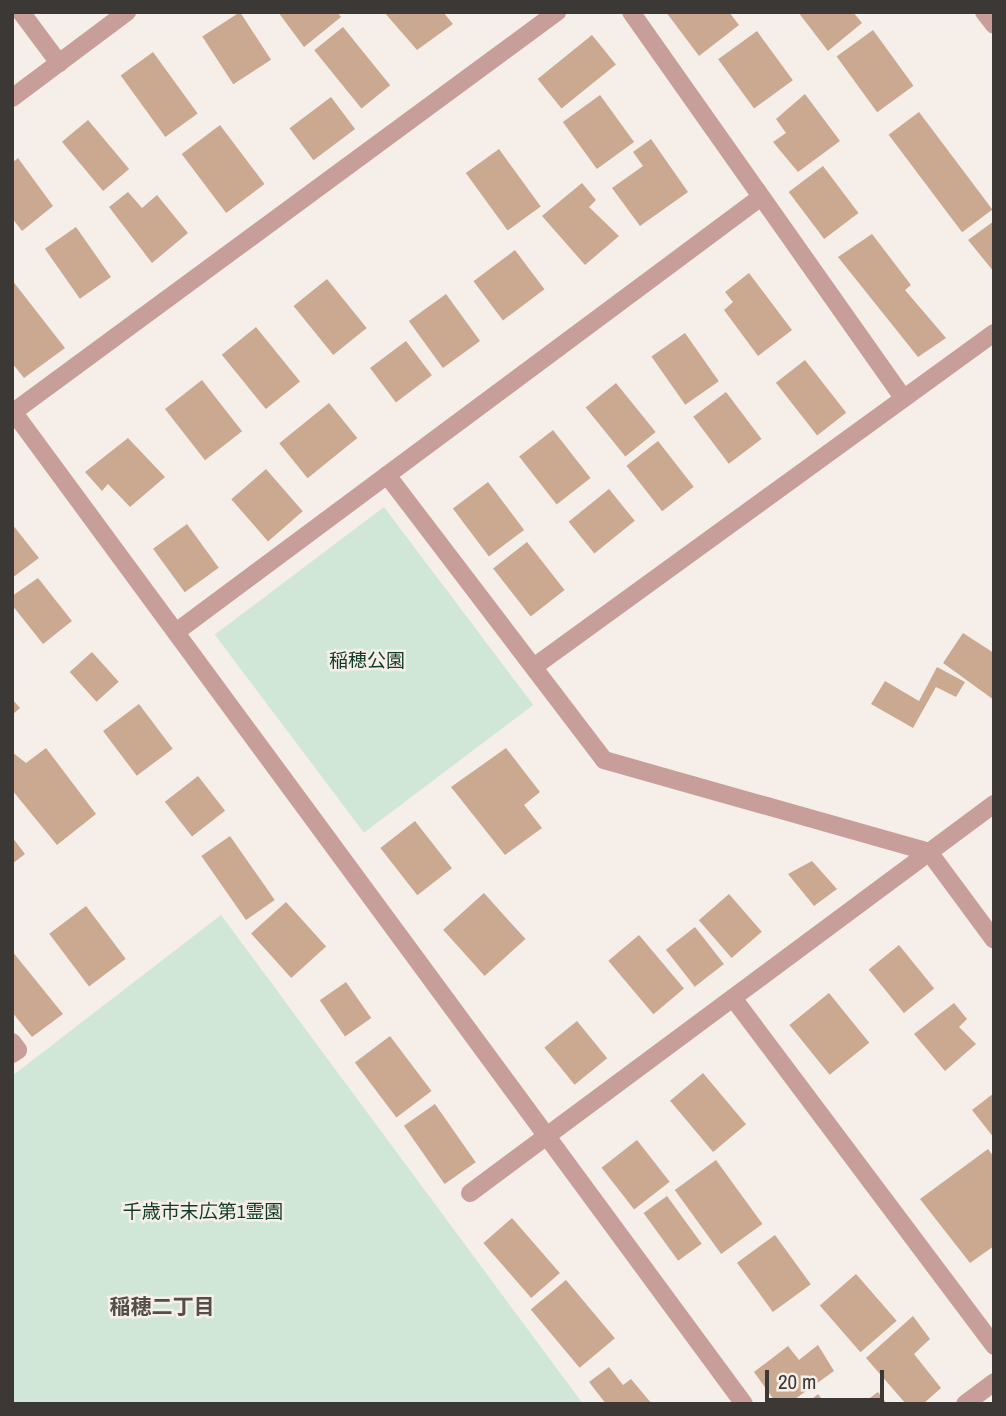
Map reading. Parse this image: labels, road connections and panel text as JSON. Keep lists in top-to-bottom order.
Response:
{
  "districts": ["稲穂二丁目"],
  "parks": ["稲穂公園", "千歳市末広第1霊園"],
  "scale_bar": "20 m"
}
